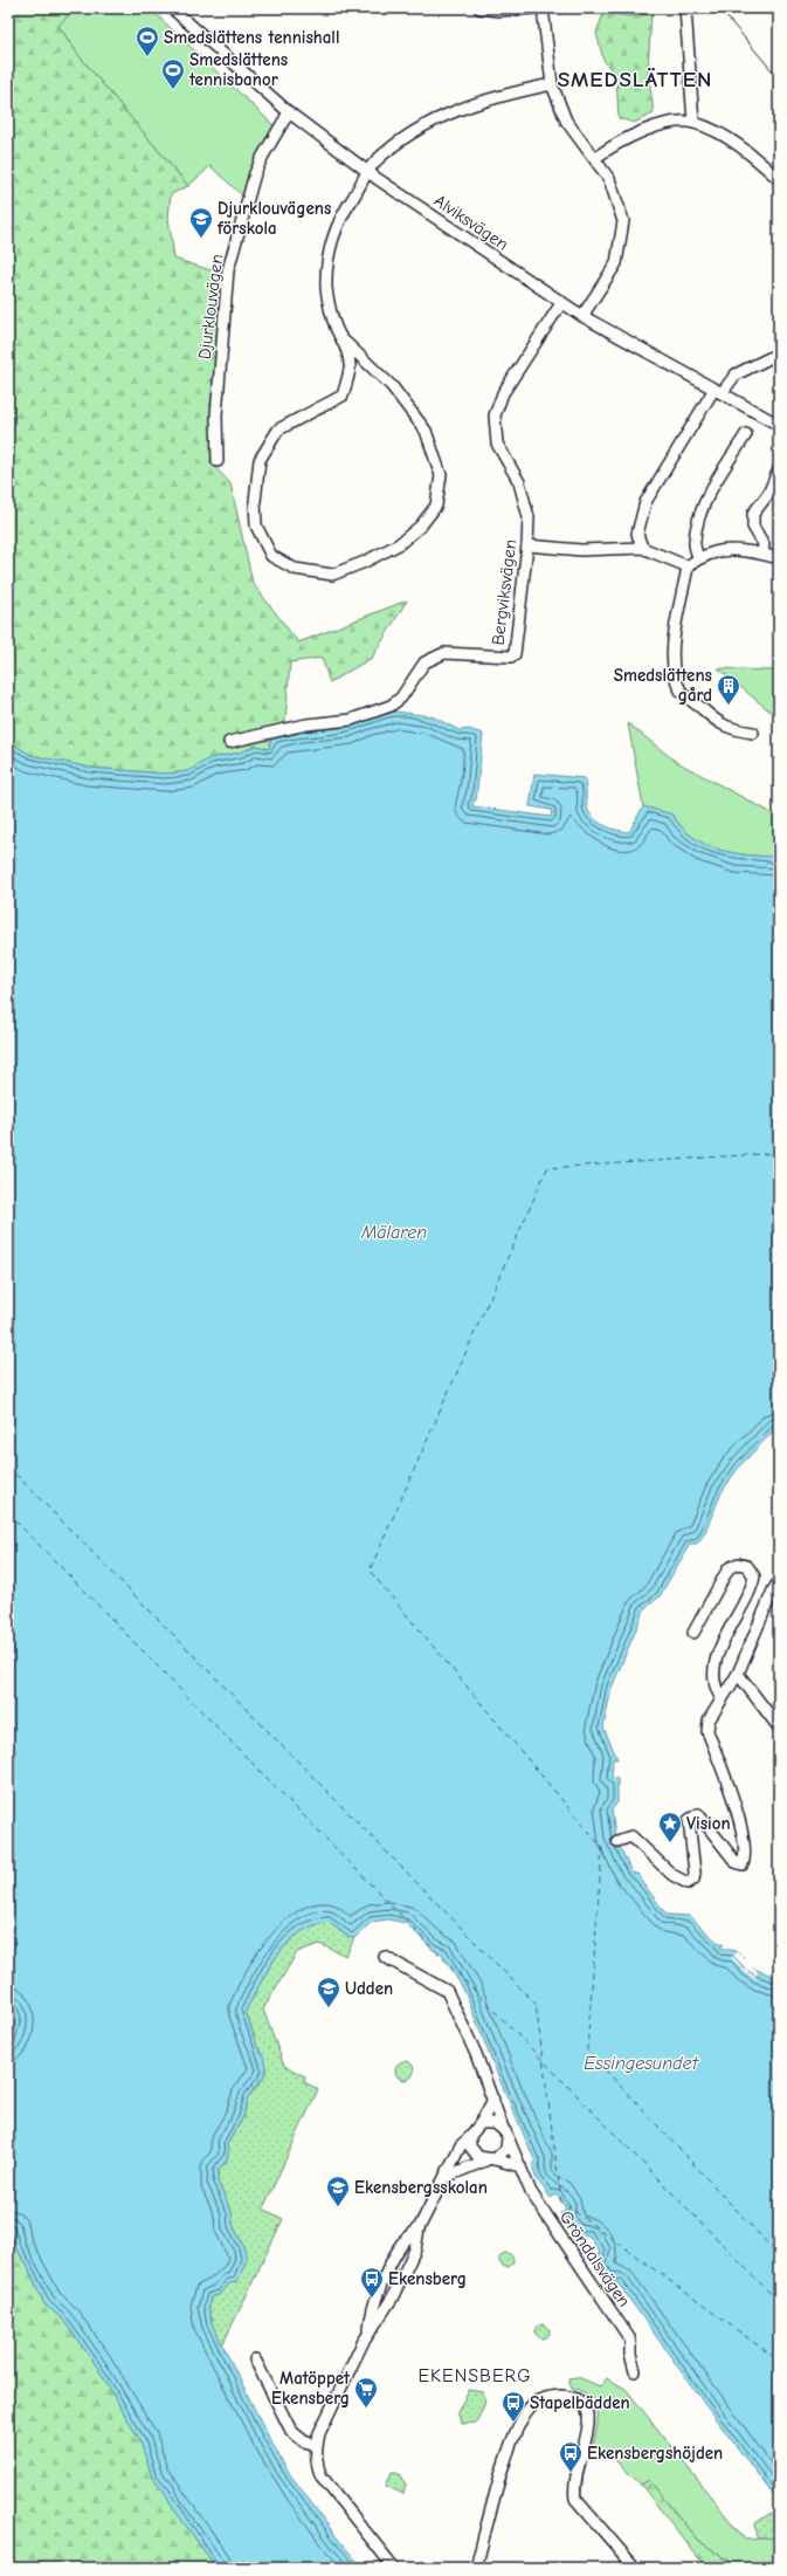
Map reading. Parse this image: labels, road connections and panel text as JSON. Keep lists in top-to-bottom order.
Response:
{
  "streets": {
    "street": [
      "Alviksvägen",
      "Djurklouvägen",
      "Bergviksvägen",
      "Gröndalsvägen"
    ]
  },
  "crossings": [
    ["Alviksvägen", "Djurklouvägen"],
    ["Alviksvägen", "Bergviksvägen"]
  ],
  "districts": ["SMEDSLÄTTEN", "EKENSBERG"],
  "water": ["Mälaren", "Essingesundet"],
  "places": {
    "sports": ["Smedslättens tennishall", "Smedslättens tennisbanor"],
    "school or university": ["Djurklouvägens förskola", "Udden", "Ekensbergsskolan"],
    "building": ["Smedslättens gård"],
    "place": ["Vision"],
    "bus stop": ["Ekensberg", "Stapelbädden", "Ekensbergshöjden"],
    "supermarket": ["Matöppet Ekensberg"]
  }
}
